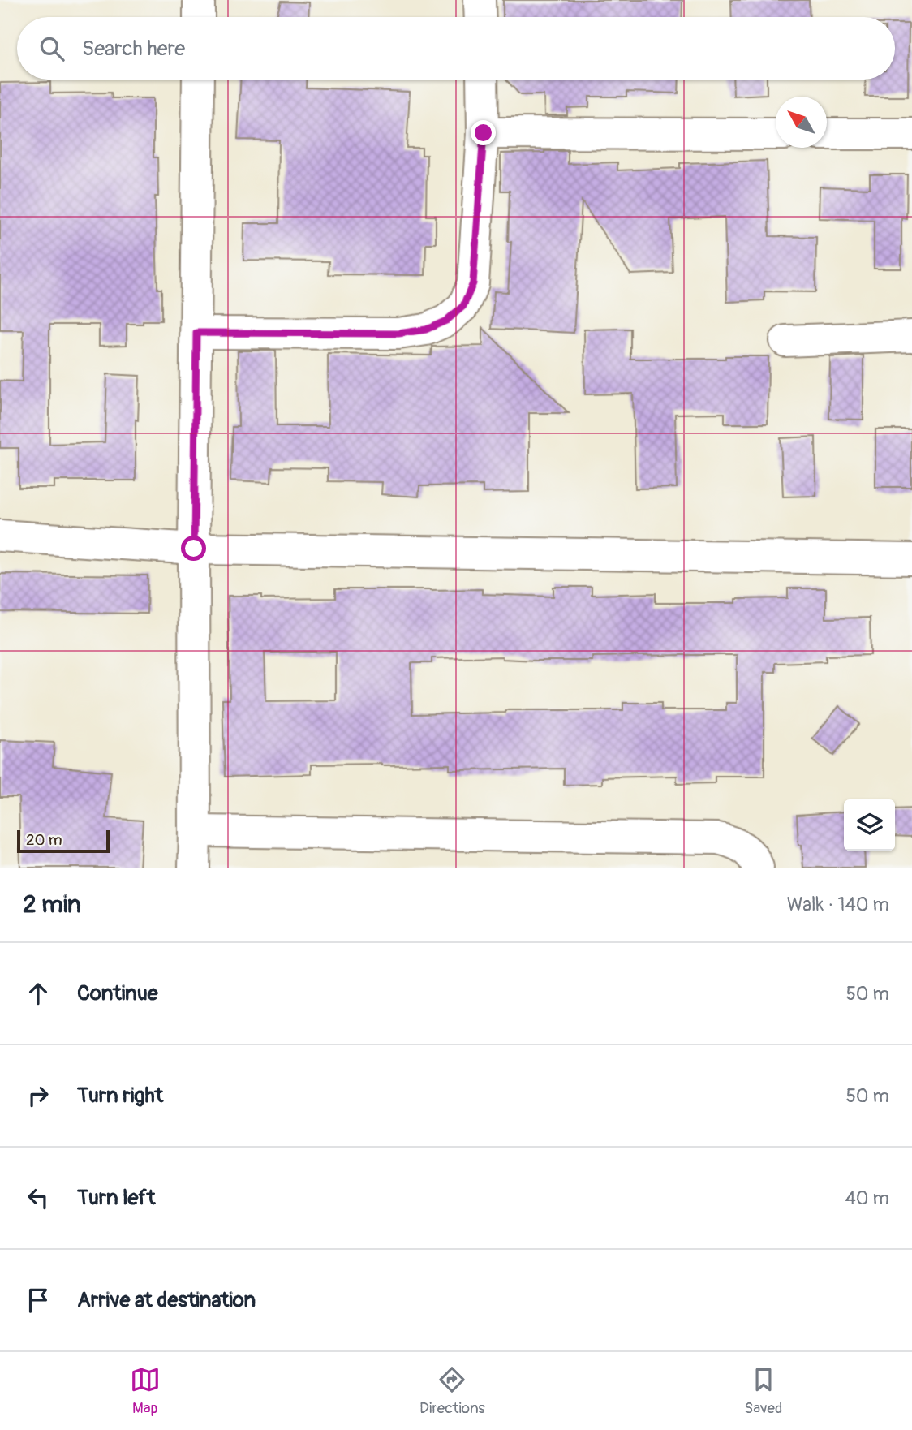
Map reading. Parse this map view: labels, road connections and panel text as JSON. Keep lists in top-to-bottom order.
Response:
{
  "scale_bar": "20 m",
  "north": "top left",
  "page": {
    "search": "Search here",
    "scale": "20 m",
    "heading": ["2 min", "Walk · 140 m"],
    "list": [
      ["Continue", "50 m"],
      ["Turn right", "50 m"],
      ["Turn left", "40 m"],
      "Arrive at destination"
    ],
    "nav": ["Map", "Directions", "Saved"]
  }
}
